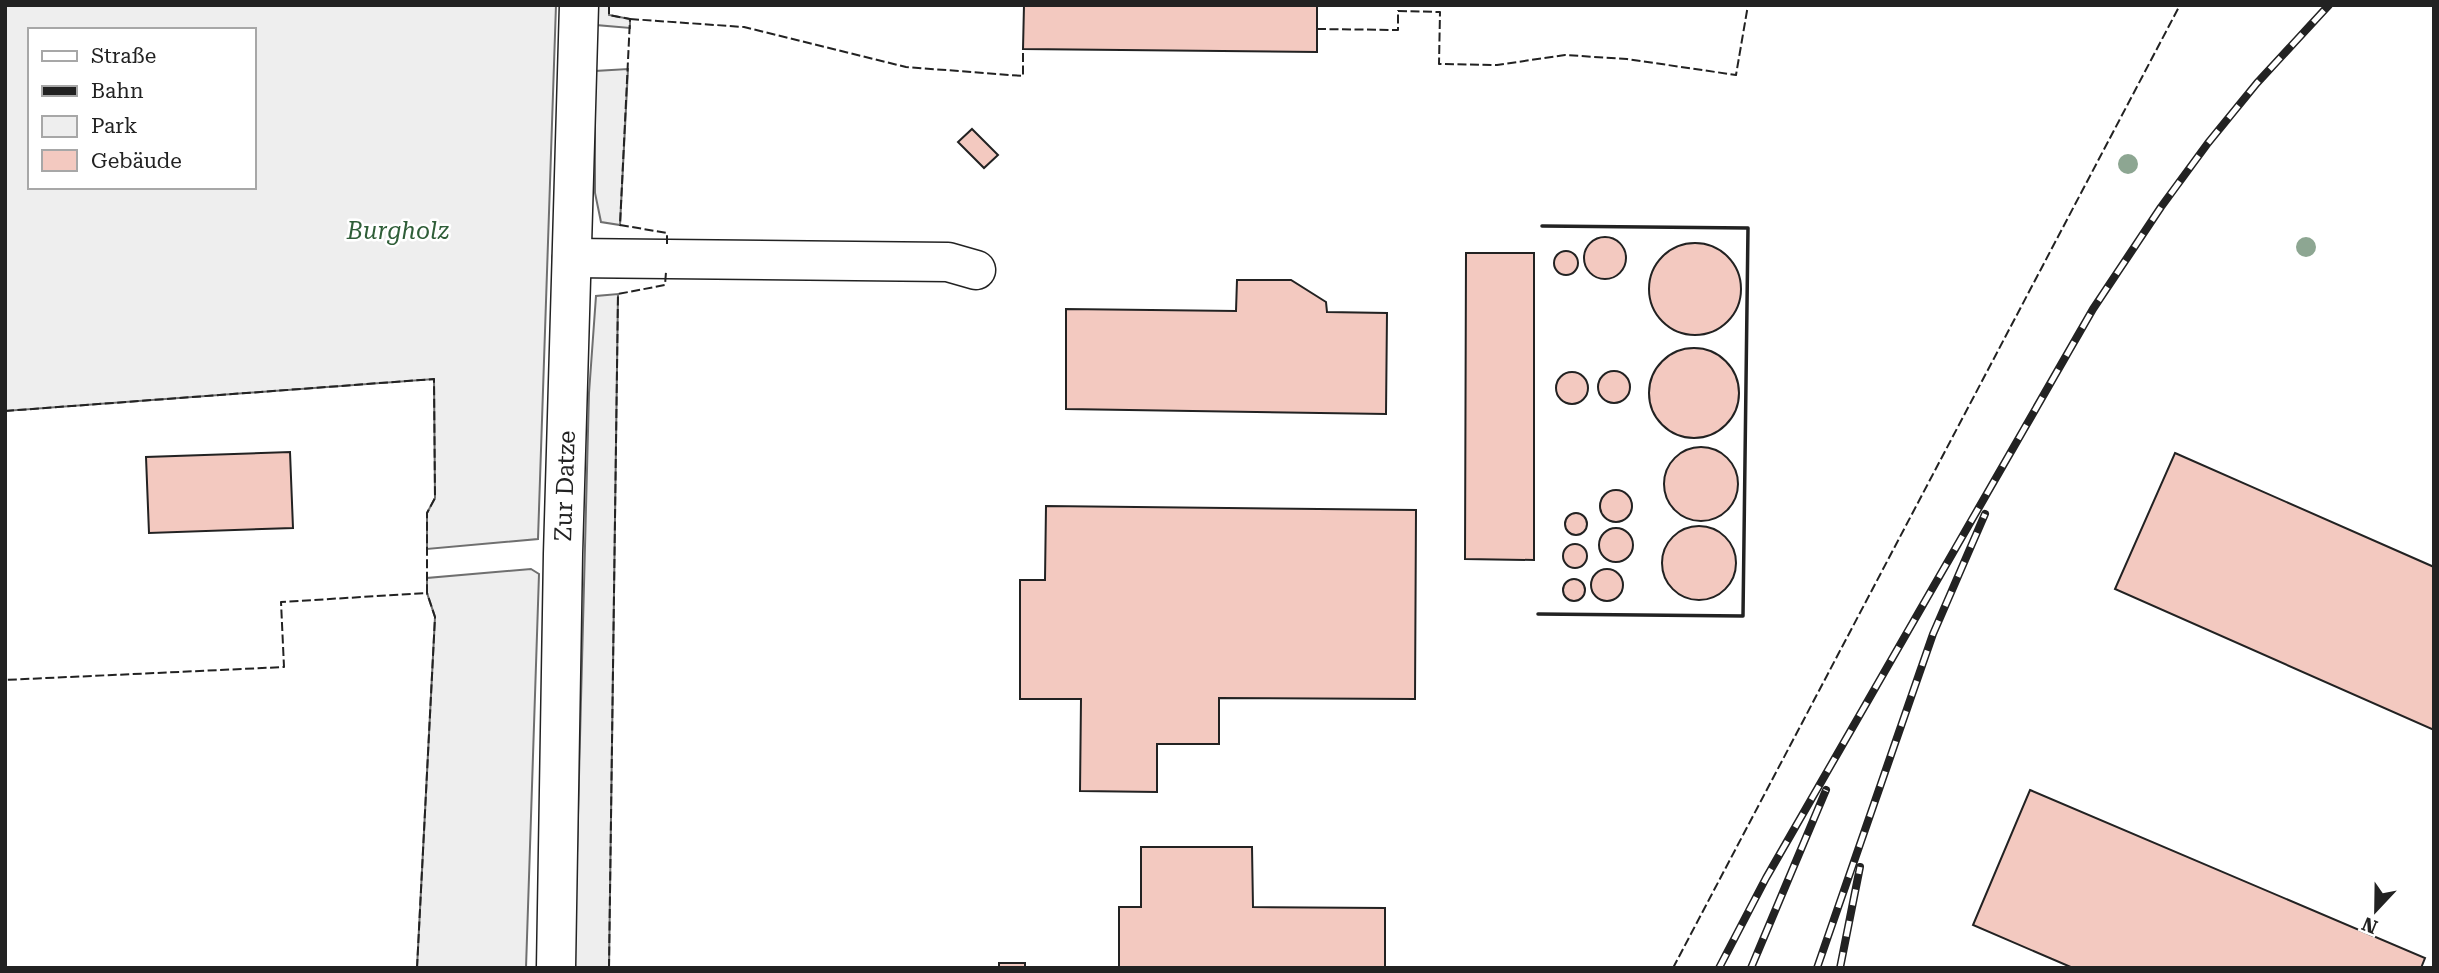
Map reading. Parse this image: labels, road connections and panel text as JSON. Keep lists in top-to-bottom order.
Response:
{
  "streets": {
    "lane": ["Zur Datze"]
  },
  "parks": ["Burgholz"],
  "legend": [
    "Straße",
    "Bahn",
    "Park",
    "Gebäude"
  ],
  "north": "bottom"
}
